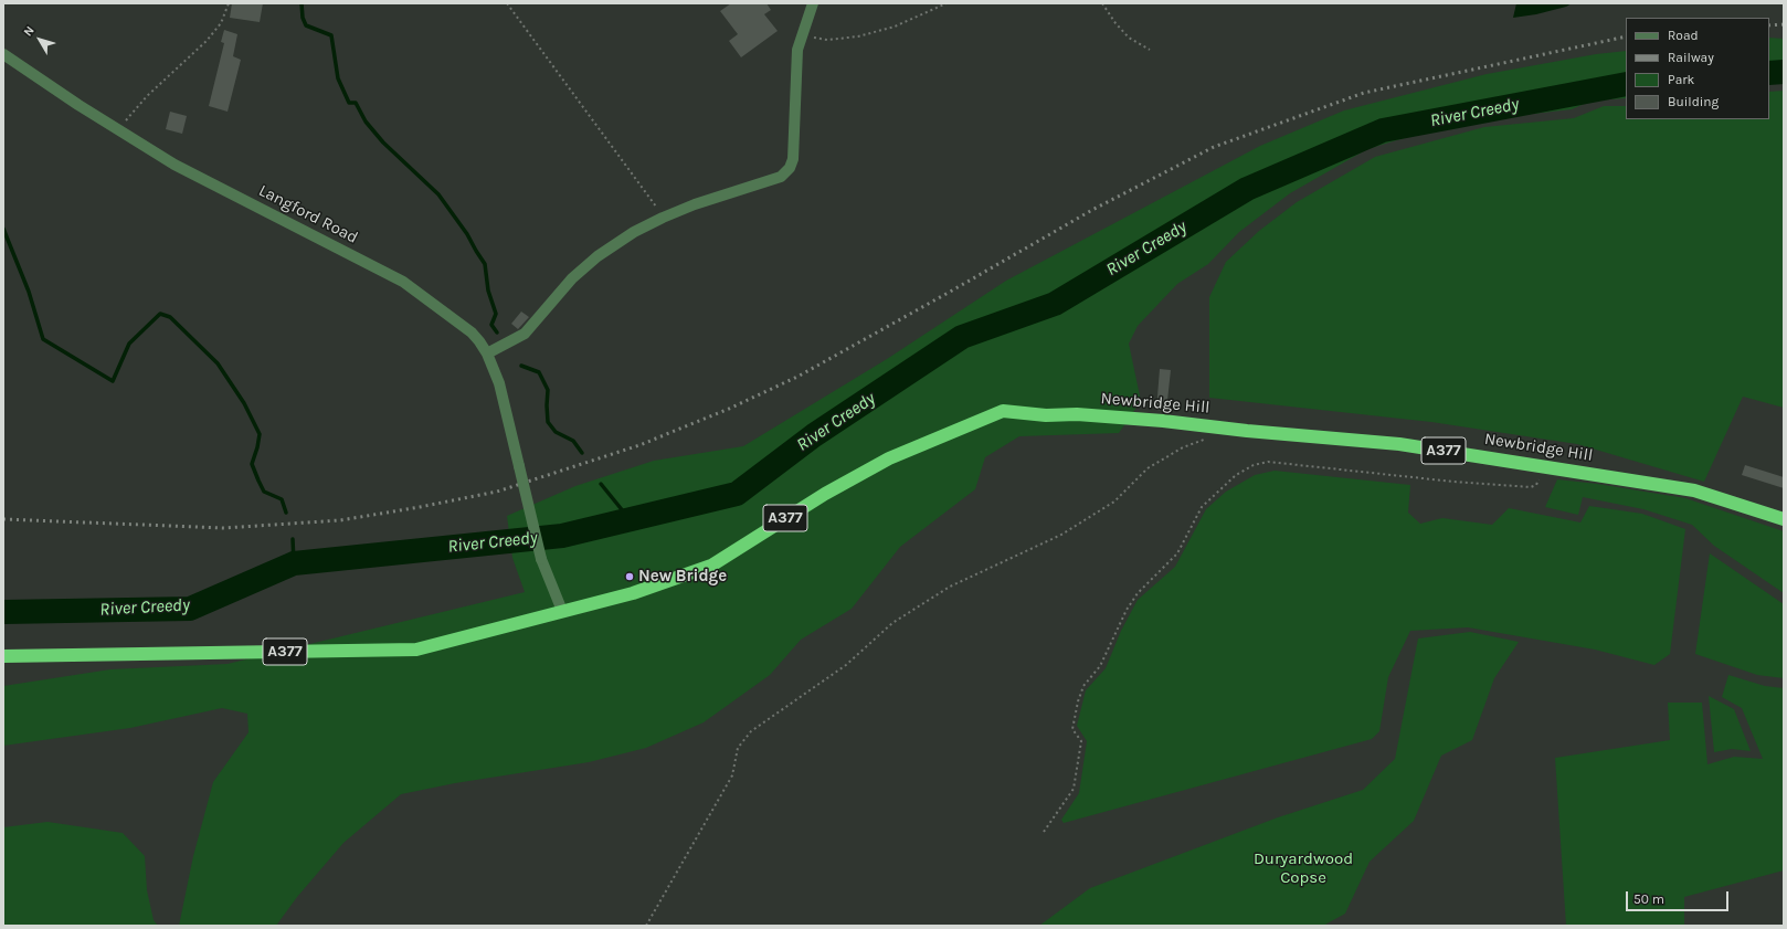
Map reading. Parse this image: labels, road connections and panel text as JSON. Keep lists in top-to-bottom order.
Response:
{
  "streets": {
    "highway": ["Newbridge Hill", "A377"],
    "street": ["Langford Road"]
  },
  "crossings": [
    ["Langford Road", "Newbridge Hill"],
    ["Langford Road", "A377"],
    ["Newbridge Hill", "A377"]
  ],
  "water": ["River Creedy"],
  "parks": ["Duryardwood Copse"],
  "places": ["New Bridge"],
  "legend": [
    "Road",
    "Railway",
    "Park",
    "Building"
  ],
  "scale_bar": "50 m",
  "north": "top left"
}
